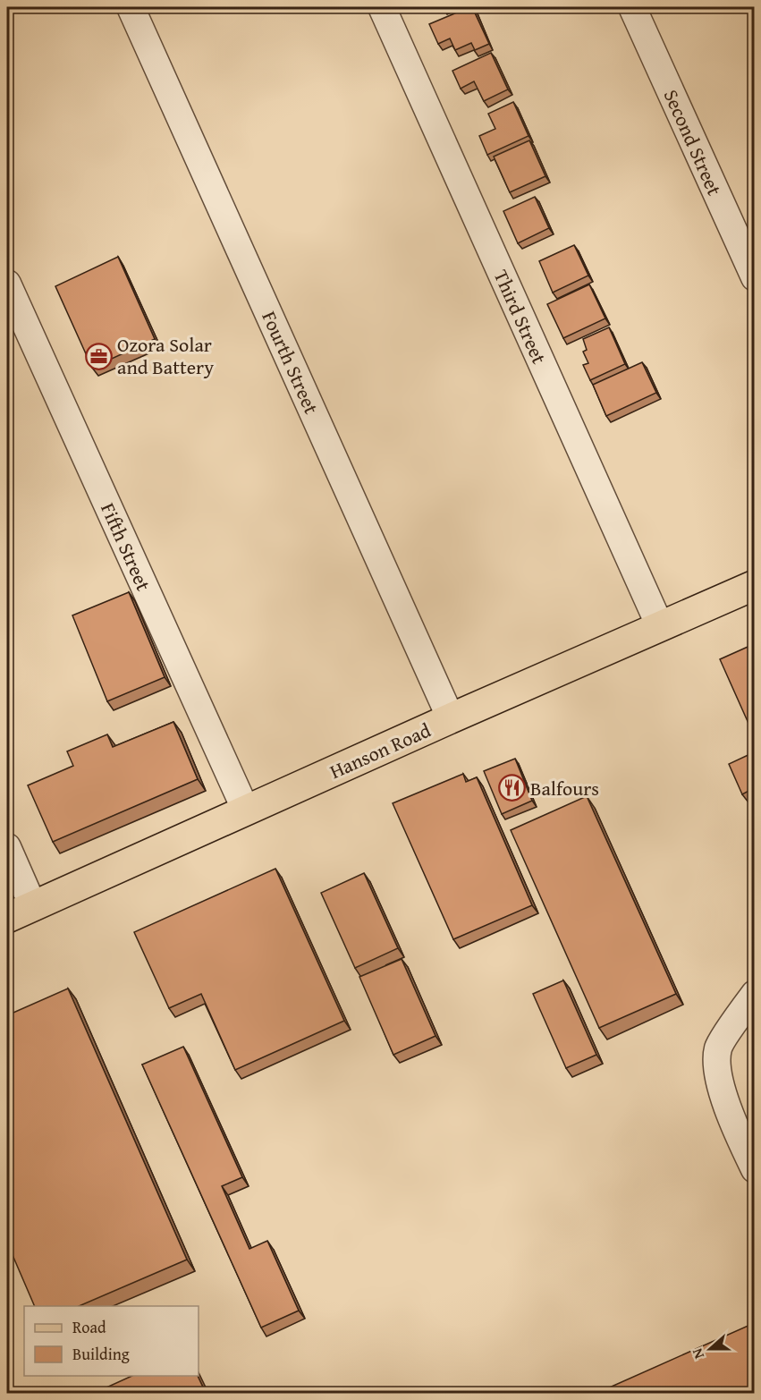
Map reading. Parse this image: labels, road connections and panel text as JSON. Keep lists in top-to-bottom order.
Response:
{
  "streets": {
    "main road": ["Hanson Road"],
    "street": [
      "Second Street",
      "Third Street",
      "Fourth Street",
      "Fifth Street"
    ]
  },
  "crossings": [
    ["Third Street", "Hanson Road"],
    ["Fourth Street", "Hanson Road"],
    ["Fifth Street", "Hanson Road"]
  ],
  "places": {
    "office": ["Ozora Solar and Battery"],
    "restaurant": ["Balfours"]
  },
  "legend": ["Road", "Building"],
  "north": "left"
}
